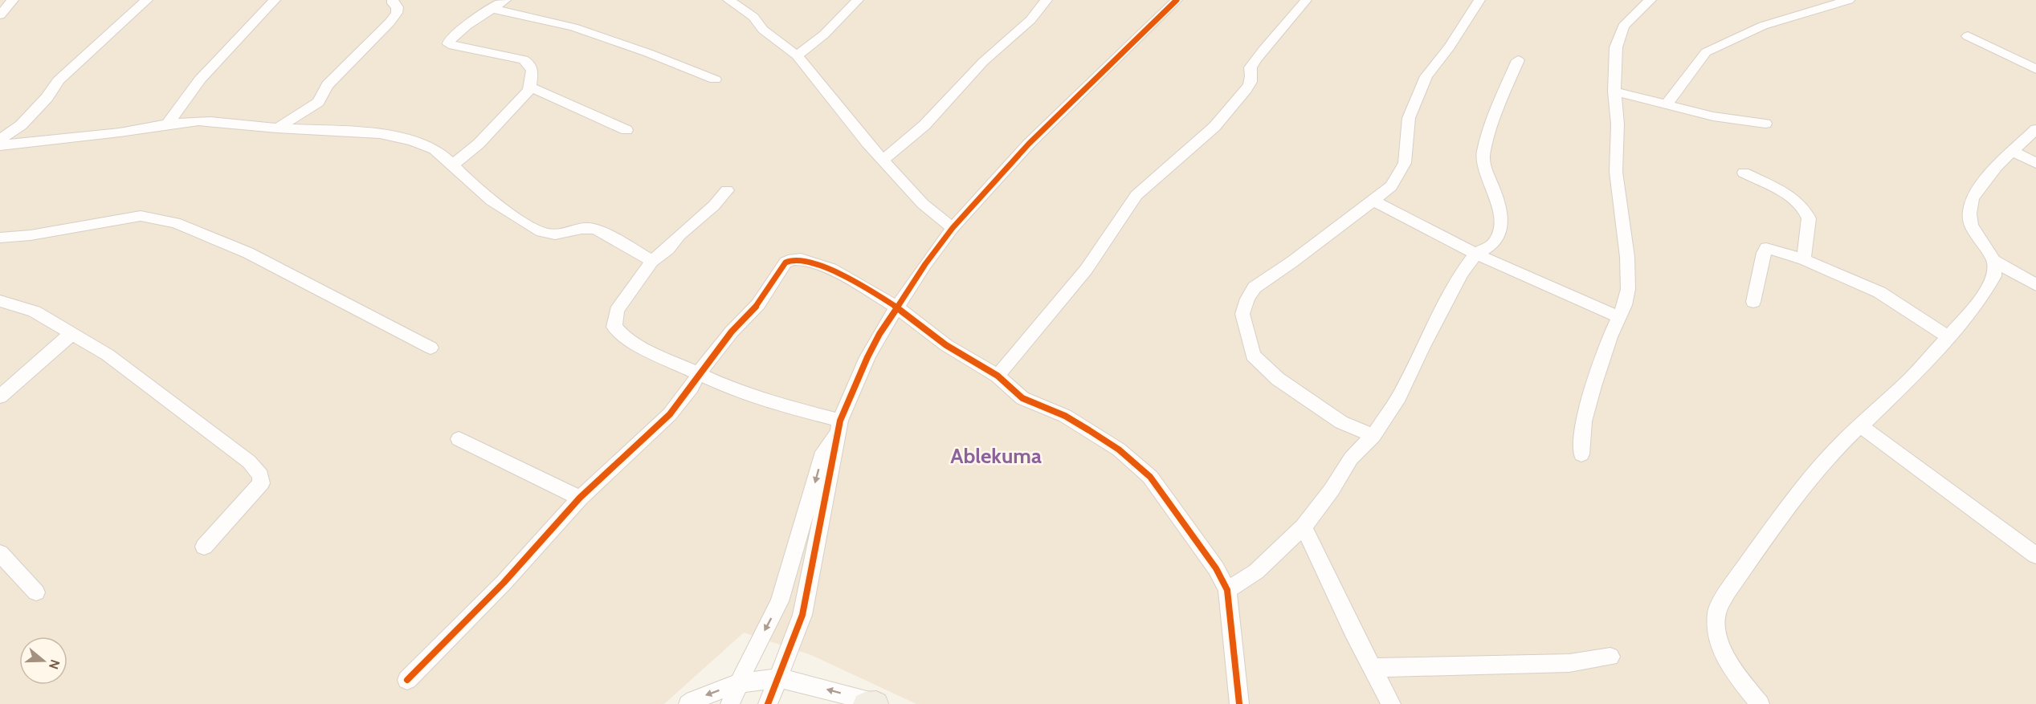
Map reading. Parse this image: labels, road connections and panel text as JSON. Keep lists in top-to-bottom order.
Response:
{
  "districts": ["Ablekuma"],
  "north": "right"
}
